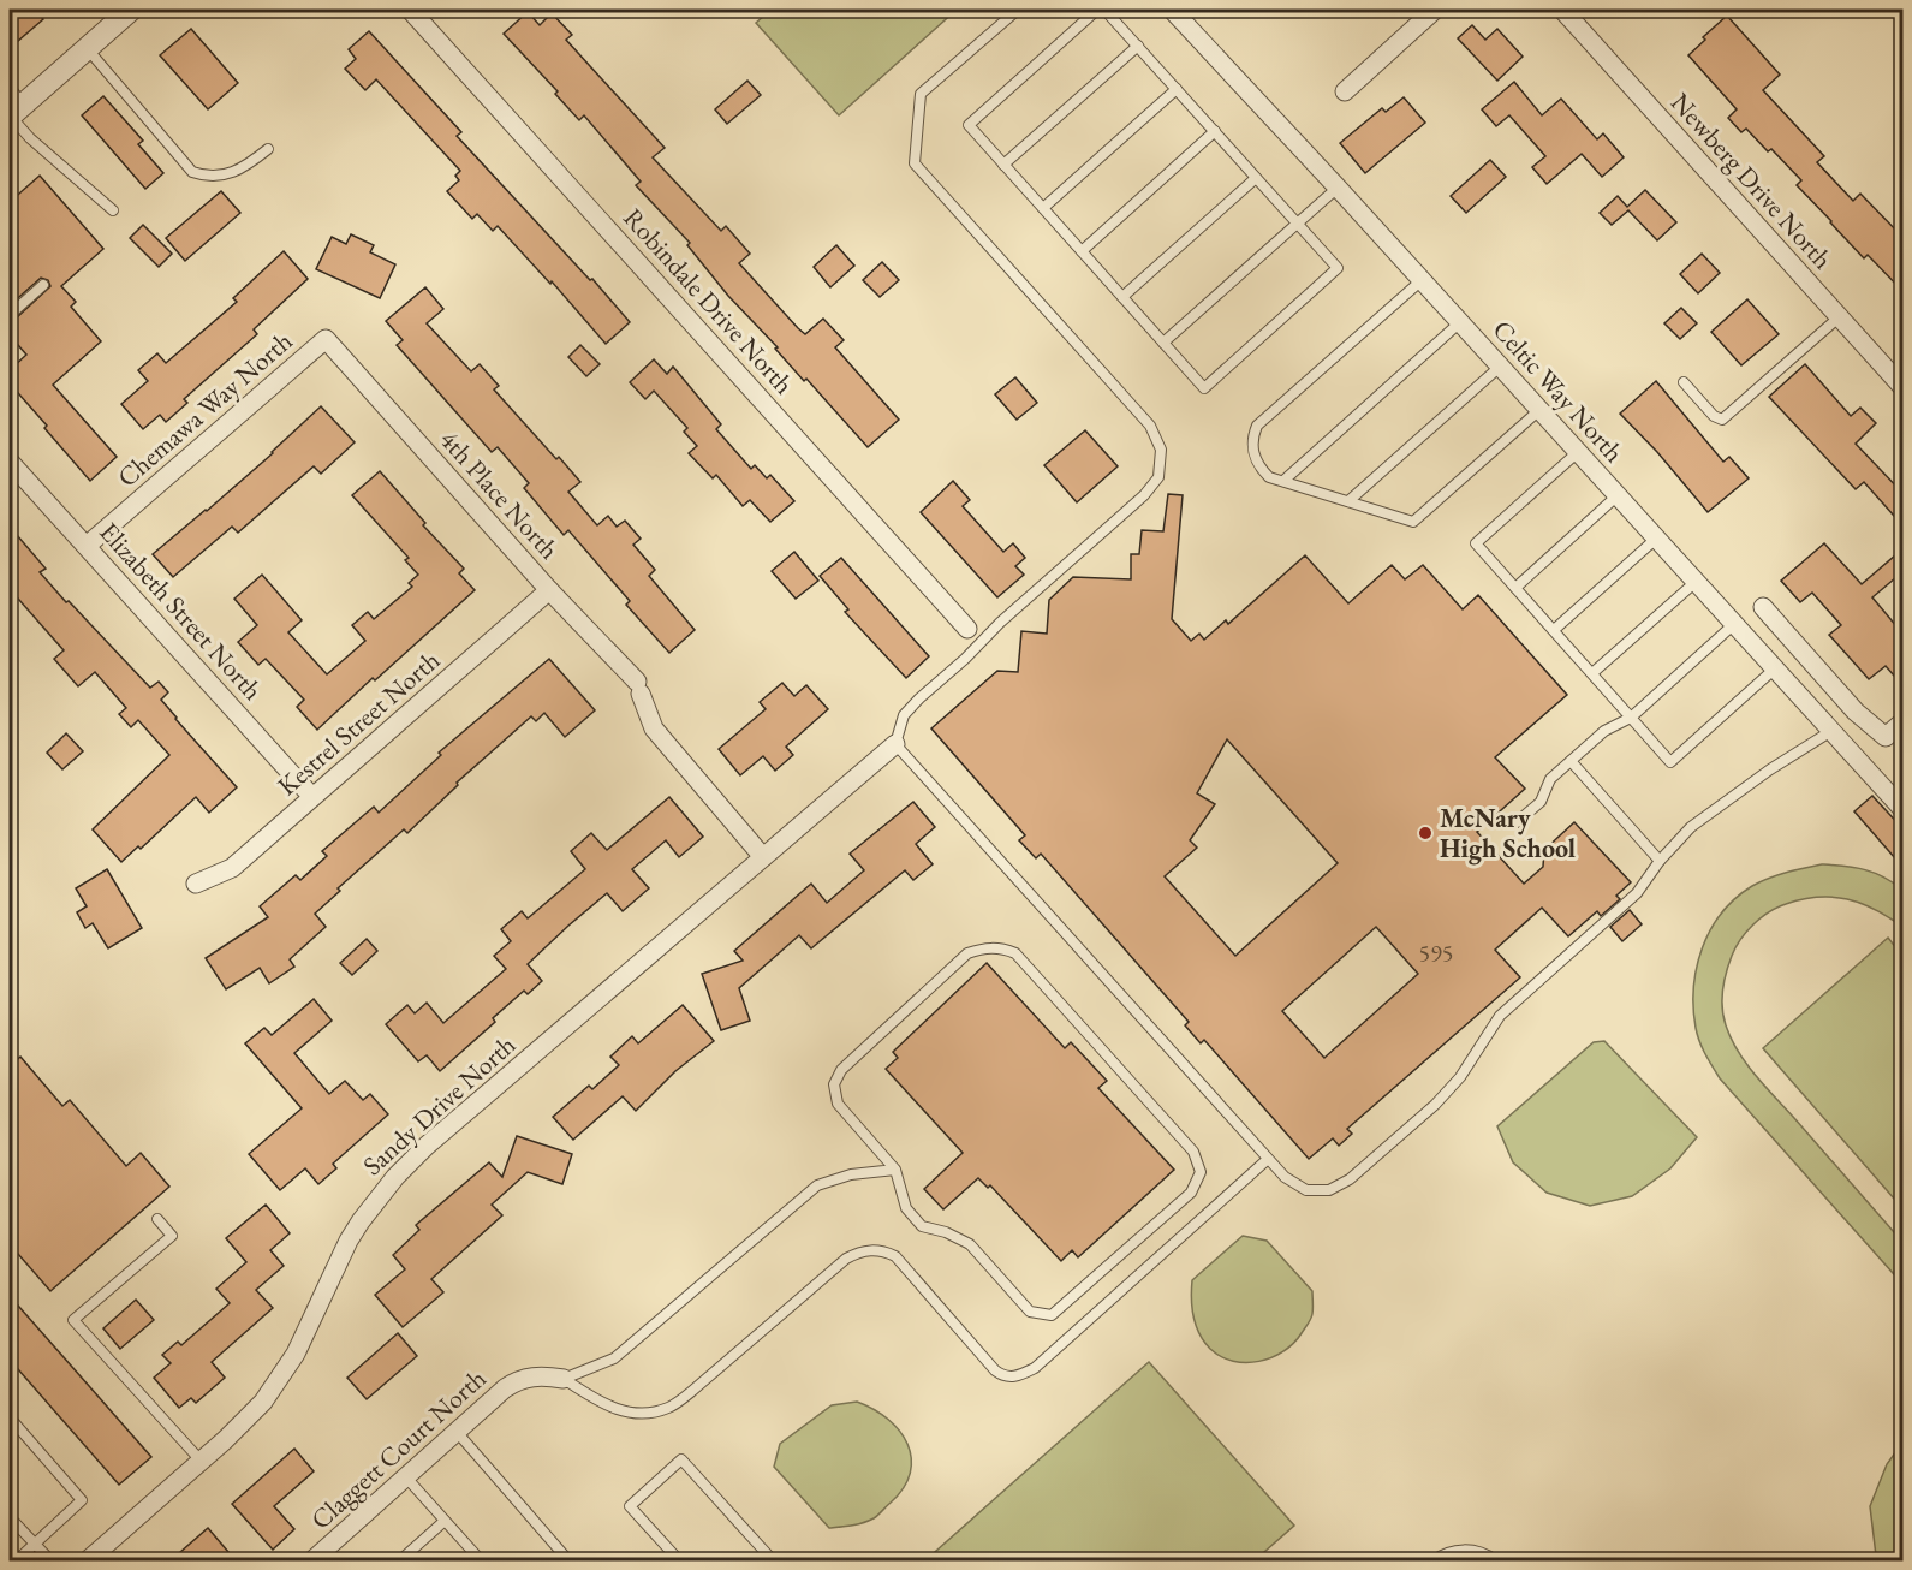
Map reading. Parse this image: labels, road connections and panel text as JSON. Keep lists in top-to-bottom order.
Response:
{
  "streets": {
    "street": [
      "Newberg Drive North",
      "Robindale Drive North",
      "Celtic Way North",
      "Chemawa Way North",
      "4th Place North",
      "Elizabeth Street North",
      "Kestrel Street North",
      "Sandy Drive North",
      "Claggett Court North"
    ]
  },
  "crossings": [
    ["Chemawa Way North", "4th Place North"],
    ["Chemawa Way North", "Elizabeth Street North"],
    ["4th Place North", "Kestrel Street North"],
    ["4th Place North", "Sandy Drive North"],
    ["Elizabeth Street North", "Kestrel Street North"]
  ],
  "places": ["McNary High School"],
  "house_numbers": ["595"]
}
